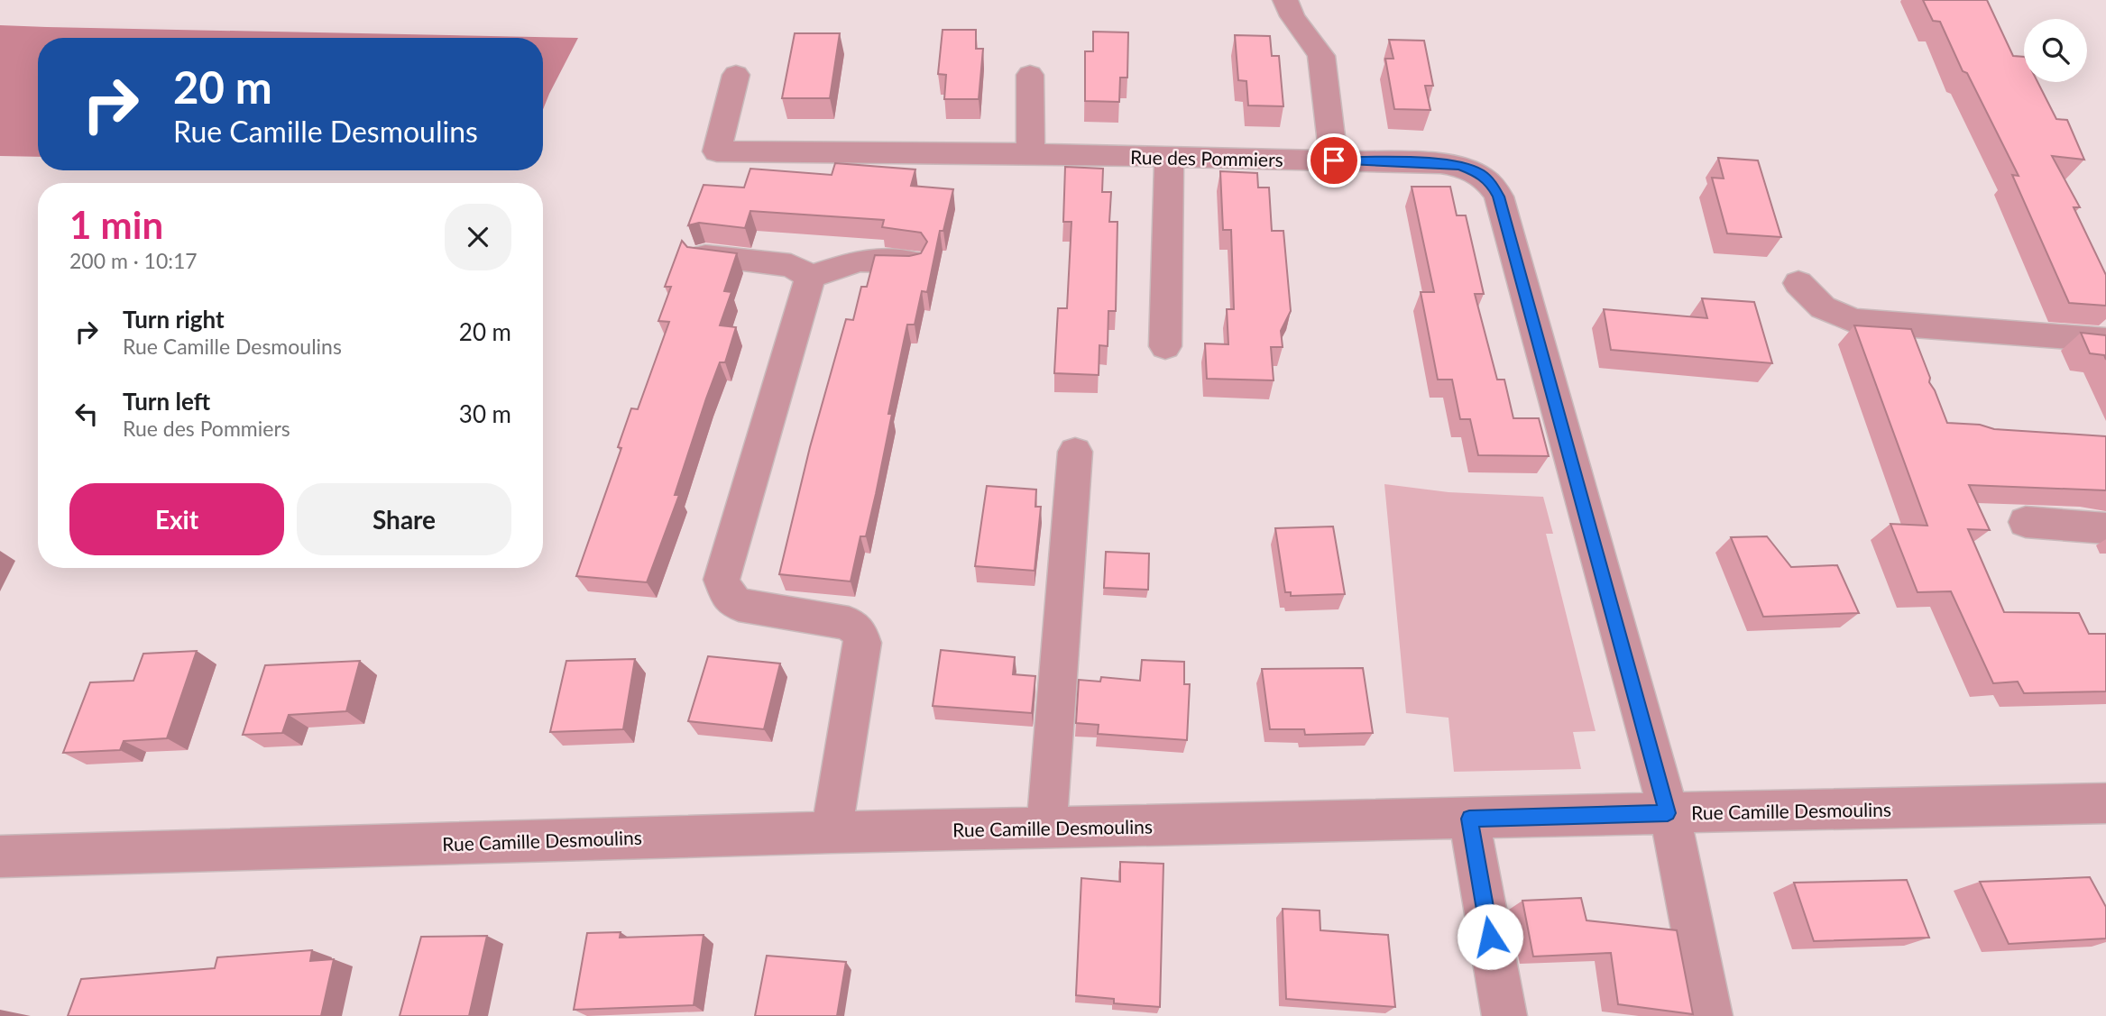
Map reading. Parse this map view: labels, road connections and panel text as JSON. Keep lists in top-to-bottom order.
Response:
{
  "streets": {
    "street": ["Rue des Pommiers", "Rue Camille Desmoulins"]
  },
  "crossings": [
    ["Rue des Pommiers", "Rue Camille Desmoulins"]
  ],
  "page": {
    "turn": ["20 m", "Rue Camille Desmoulins"],
    "heading": ["1 min", "200 m · 10:17"],
    "list": [
      {
        "name": "Turn right",
        "note": "Rue Camille Desmoulins",
        "value": "20 m"
      },
      {
        "name": "Turn left",
        "note": "Rue des Pommiers",
        "value": "30 m"
      }
    ],
    "buttons": ["Exit", "Share"]
  }
}
